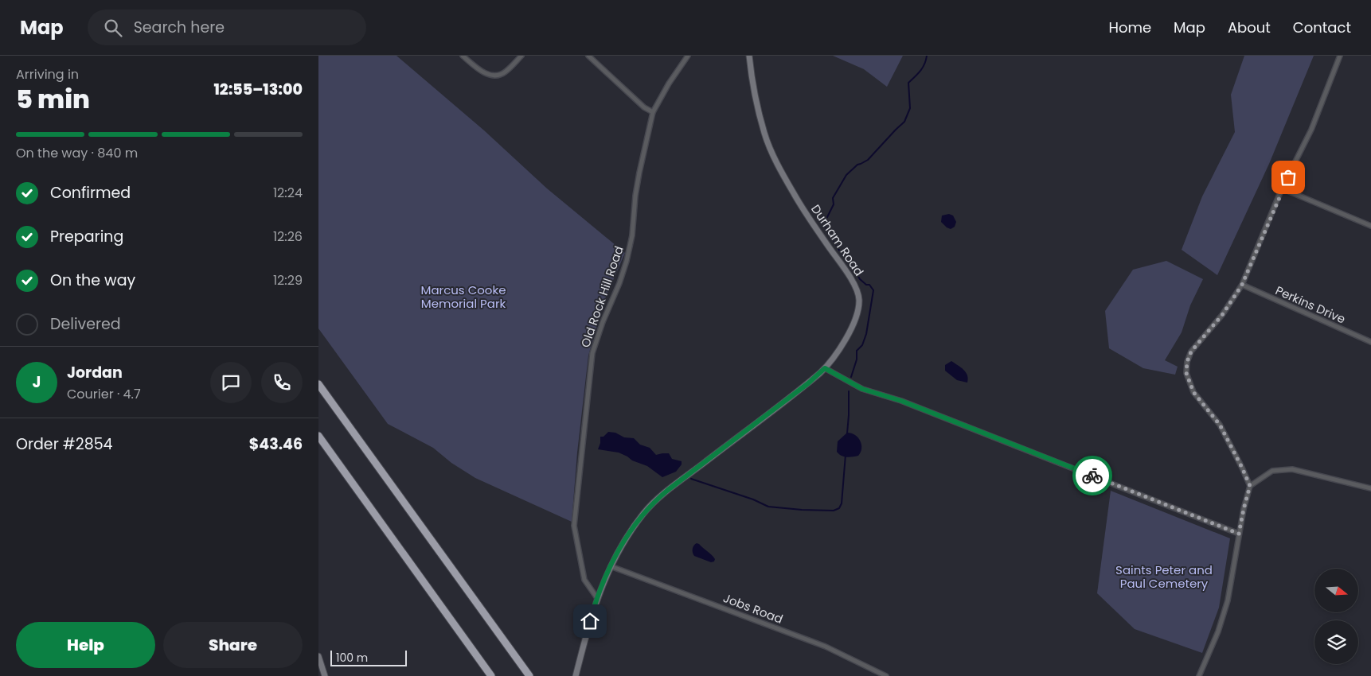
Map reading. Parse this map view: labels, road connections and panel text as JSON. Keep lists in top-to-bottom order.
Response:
{
  "streets": {
    "main road": ["Durham Road"],
    "street": ["Old Rock Hill Road", "Perkins Drive", "Jobs Road"]
  },
  "crossings": [
    ["Durham Road", "Old Rock Hill Road"],
    ["Durham Road", "Jobs Road"]
  ],
  "parks": ["Marcus Cooke Memorial Park", "Saints Peter and Paul Cemetery"],
  "scale_bar": "100 m",
  "north": "right",
  "page": {
    "header": "Map",
    "search": "Search here",
    "nav": [
      "Home",
      "Map",
      "About",
      "Contact"
    ],
    "heading": ["5 min", "Arriving in", "12:55–13:00"],
    "panel": [
      "Jordan",
      "Courier · 4.7",
      "Order #2854",
      "$43.46"
    ],
    "bar": "On the way · 840 m",
    "list": [
      ["Confirmed", "12:24"],
      ["Preparing", "12:26"],
      ["On the way", "12:29"],
      "Delivered"
    ],
    "round": "J",
    "buttons": ["Help", "Share"],
    "scale": "100 m"
  }
}
